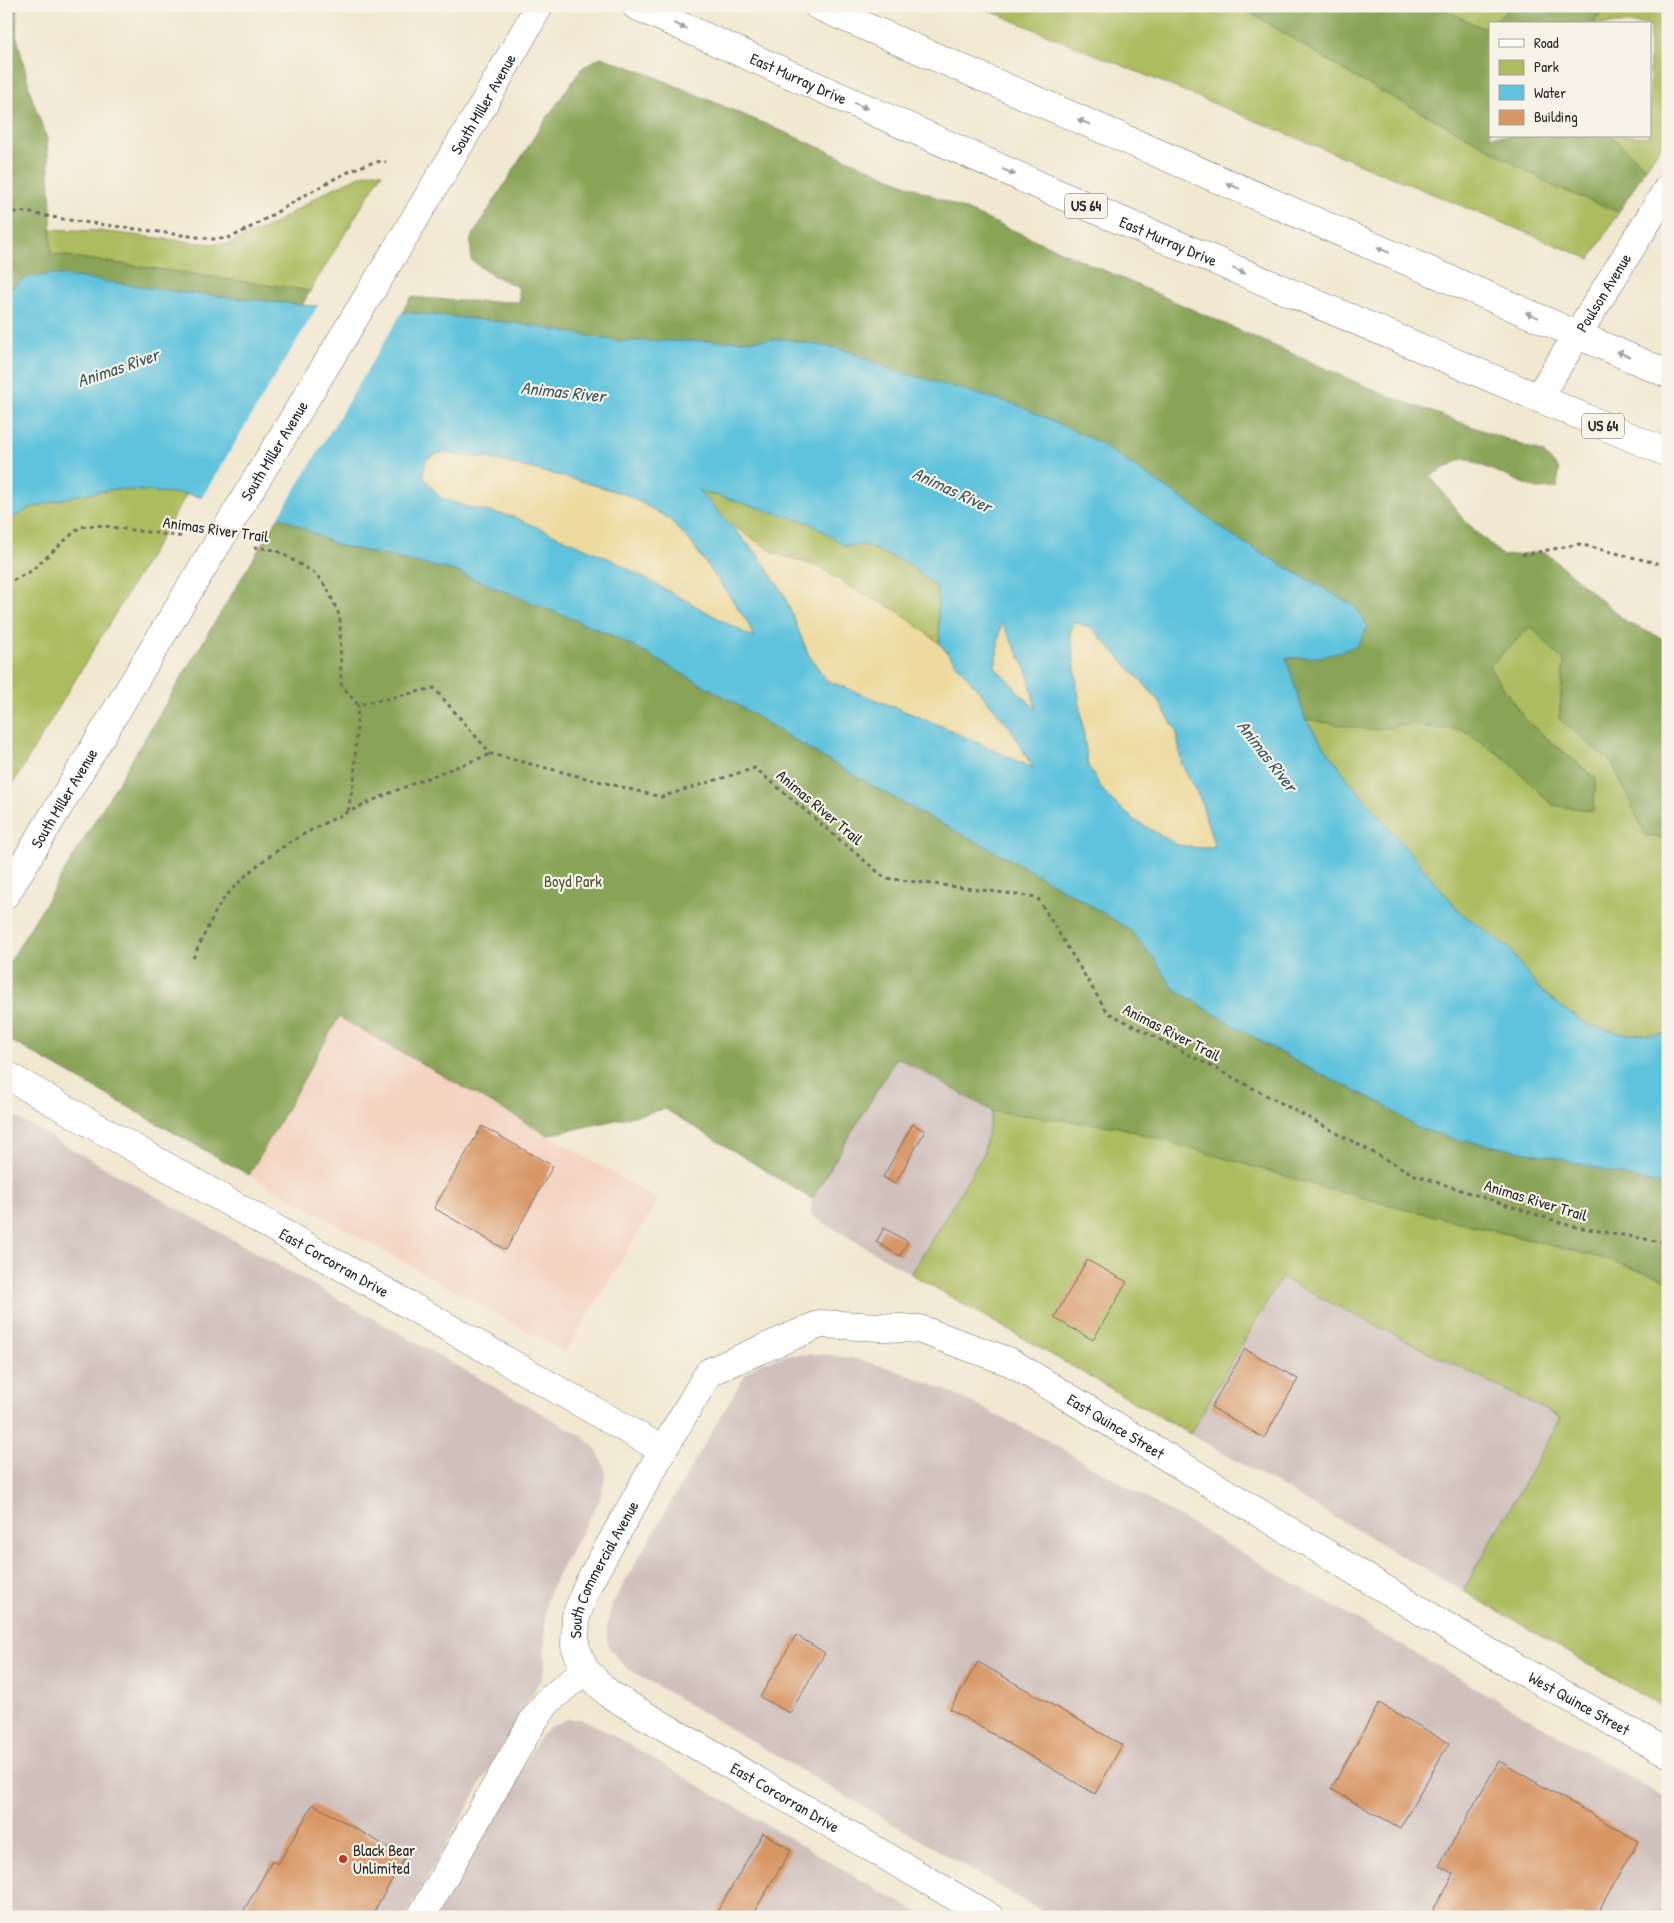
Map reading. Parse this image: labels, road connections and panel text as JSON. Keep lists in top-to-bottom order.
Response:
{
  "streets": {
    "main road": [
      "East Murray Drive",
      "South Miller Avenue",
      "US 64",
      "Poulson Avenue",
      "East Corcorran Drive",
      "East Quince Street",
      "South Commercial Avenue",
      "West Quince Street"
    ],
    "path": ["Animas River Trail"]
  },
  "crossings": [
    ["East Murray Drive", "US 64"],
    ["East Murray Drive", "Poulson Avenue"],
    ["US 64", "Poulson Avenue"],
    ["East Corcorran Drive", "South Commercial Avenue"],
    ["East Quince Street", "South Commercial Avenue"],
    ["East Quince Street", "West Quince Street"]
  ],
  "water": ["Animas River"],
  "parks": ["Boyd Park"],
  "places": ["Black Bear Unlimited"],
  "legend": [
    "Road",
    "Park",
    "Water",
    "Building"
  ]
}
